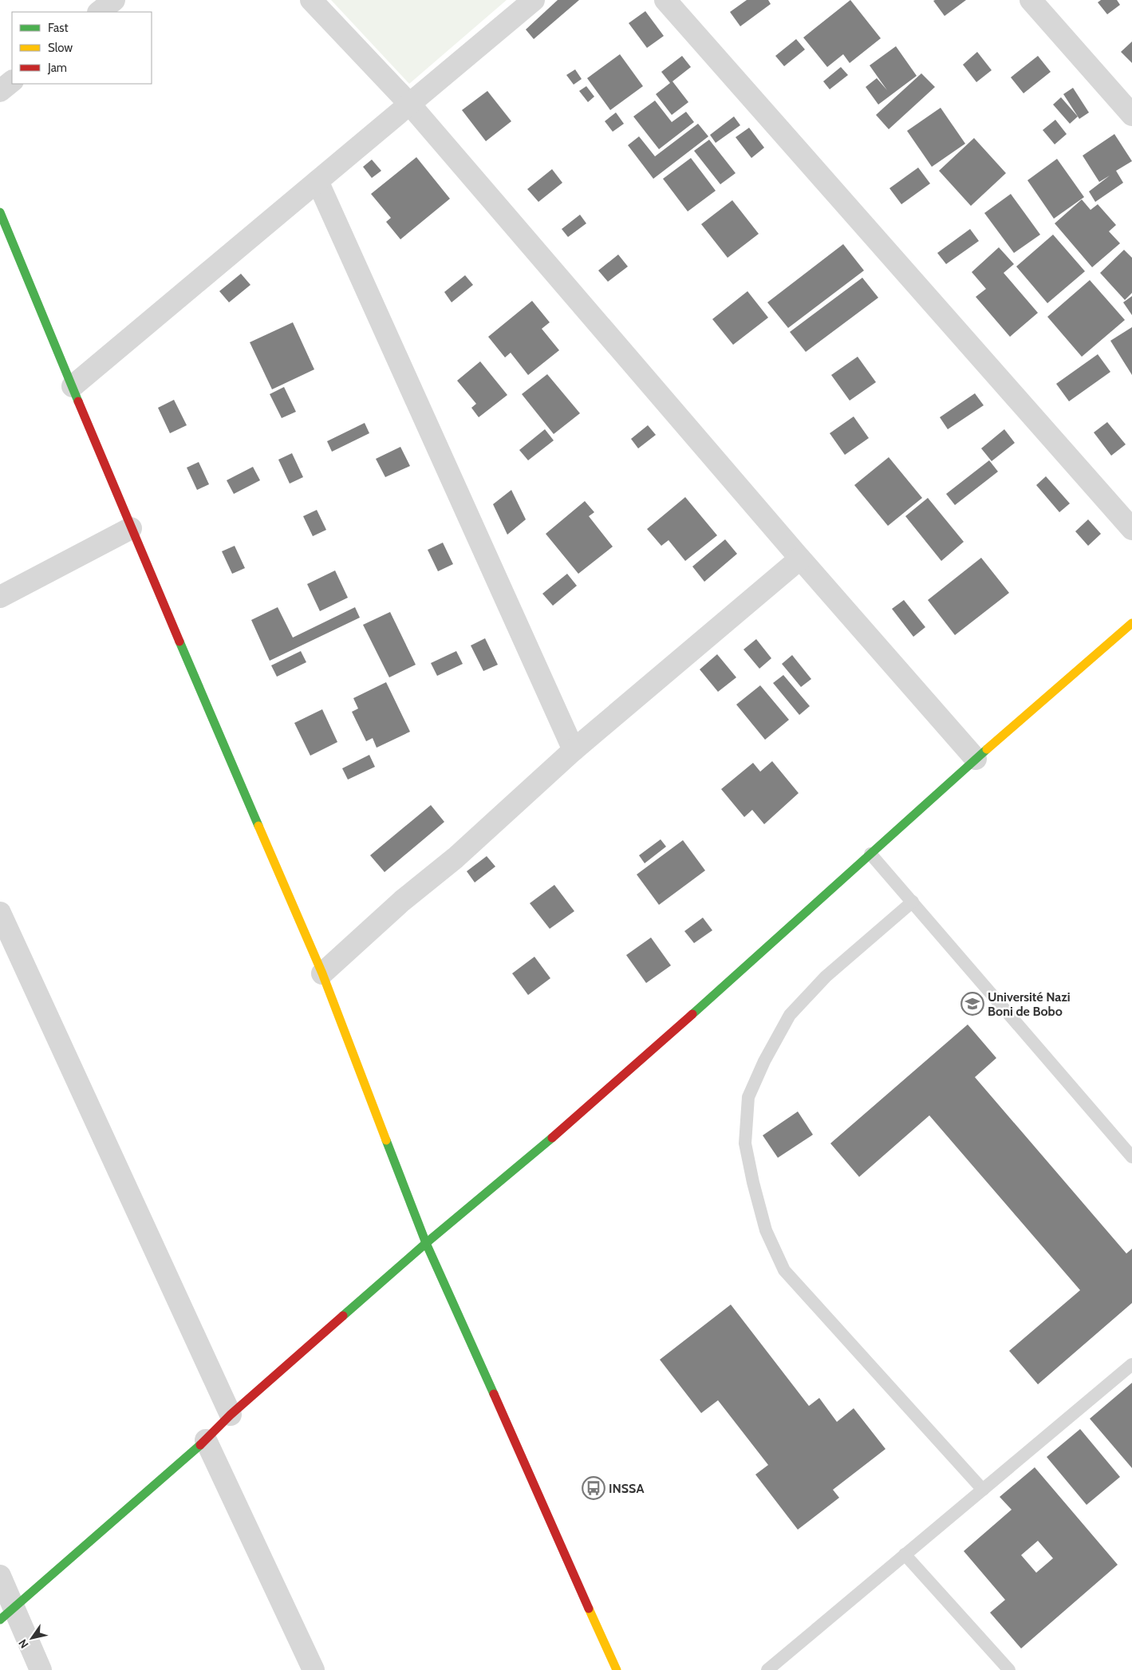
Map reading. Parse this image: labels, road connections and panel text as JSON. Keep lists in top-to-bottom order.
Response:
{
  "places": {
    "school or university": ["Université Nazi Boni de Bobo"],
    "bus stop": ["INSSA"]
  },
  "legend": ["Fast", "Slow", "Jam"],
  "north": "bottom left"
}
